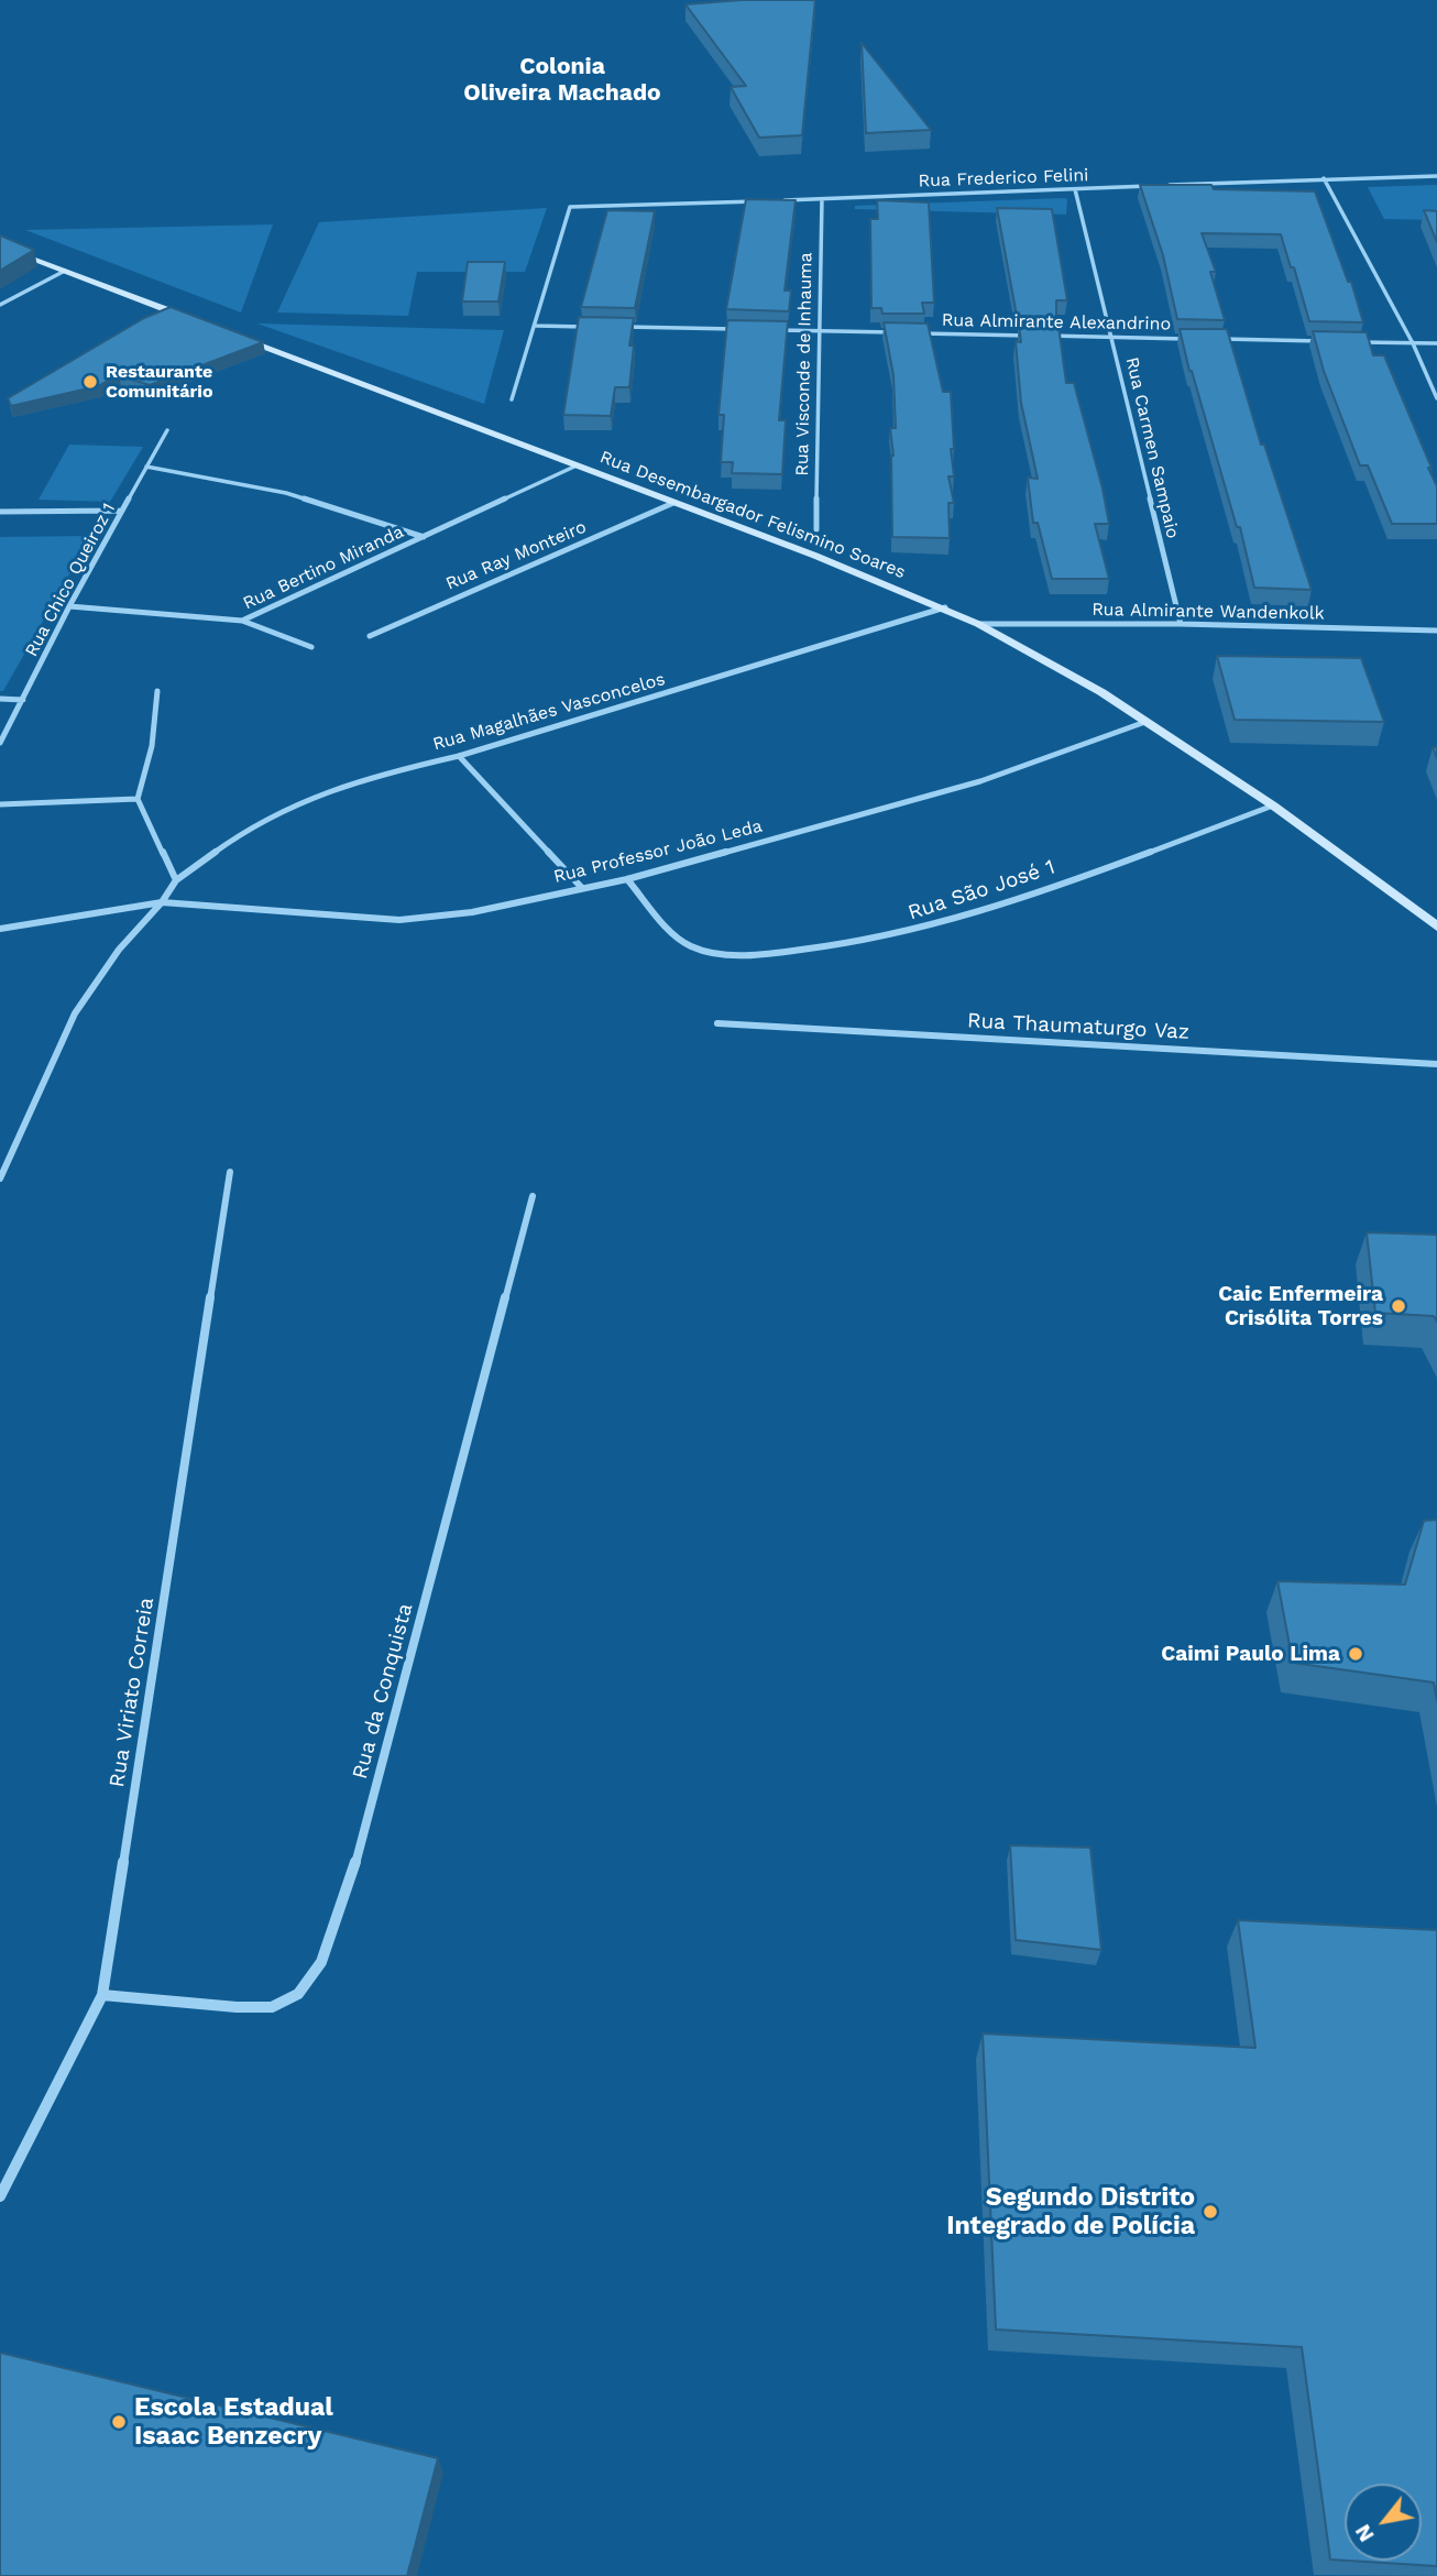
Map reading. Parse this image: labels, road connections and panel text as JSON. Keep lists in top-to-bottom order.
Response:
{
  "streets": {
    "street": [
      "Rua Frederico Felini",
      "Rua Almirante Alexandrino",
      "Rua Visconde de Inhauma",
      "Rua Carmen Sampaio",
      "Rua Desembargador Felismino Soares",
      "Rua Ray Monteiro",
      "Rua Bertino Miranda",
      "Rua Chico Queiroz 1",
      "Rua Almirante Wandenkolk",
      "Rua Magalhães Vasconcelos",
      "Rua Professor João Leda",
      "Rua São José 1",
      "Rua Thaumaturgo Vaz",
      "Rua da Conquista",
      "Rua Viriato Correia"
    ]
  },
  "crossings": [
    ["Rua Frederico Felini", "Rua Visconde de Inhauma"],
    ["Rua Frederico Felini", "Rua Carmen Sampaio"],
    ["Rua Almirante Alexandrino", "Rua Carmen Sampaio"],
    ["Rua Carmen Sampaio", "Rua Almirante Wandenkolk"],
    ["Rua Desembargador Felismino Soares", "Rua Ray Monteiro"],
    ["Rua Desembargador Felismino Soares", "Rua Bertino Miranda"],
    ["Rua Desembargador Felismino Soares", "Rua Almirante Wandenkolk"],
    ["Rua Desembargador Felismino Soares", "Rua Magalhães Vasconcelos"],
    ["Rua Desembargador Felismino Soares", "Rua Professor João Leda"],
    ["Rua Desembargador Felismino Soares", "Rua São José 1"],
    ["Rua Bertino Miranda", "Rua Chico Queiroz 1"],
    ["Rua Professor João Leda", "Rua São José 1"],
    ["Rua da Conquista", "Rua Viriato Correia"]
  ],
  "districts": ["Colonia Oliveira Machado"],
  "places": [
    "Restaurante Comunitário",
    "Caic Enfermeira Crisólita Torres",
    "Caimi Paulo Lima",
    "Segundo Distrito Integrado de Polícia",
    "Escola Estadual Isaac Benzecry"
  ],
  "north": "bottom left"
}
